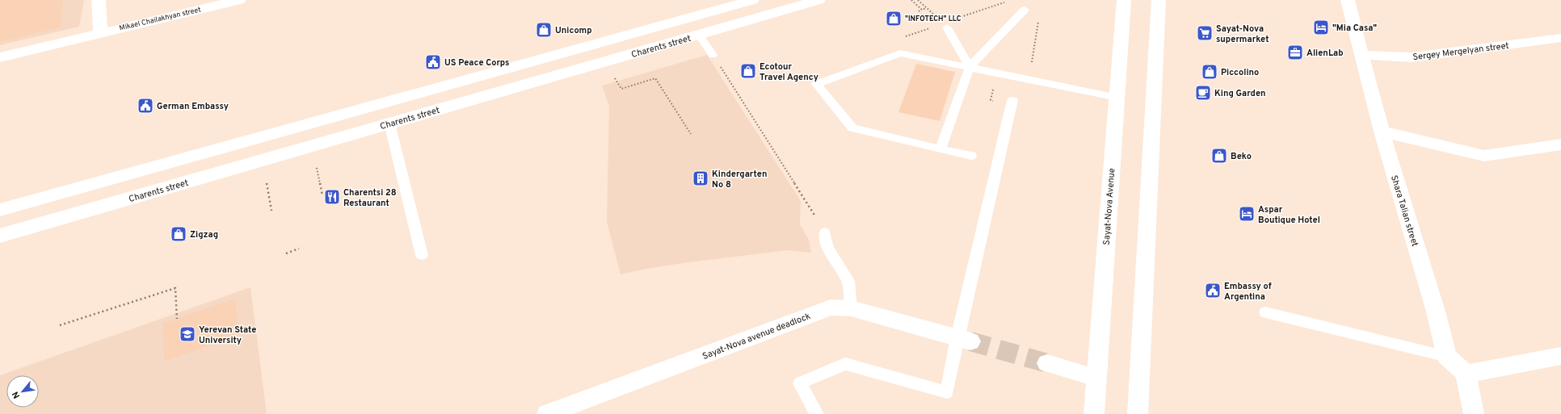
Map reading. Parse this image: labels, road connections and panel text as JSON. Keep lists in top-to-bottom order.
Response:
{
  "streets": {
    "main road": [
      "Mikael Chailakhyan street",
      "Charents street",
      "Sergey Mergelyan street",
      "Sayat-Nova Avenue",
      "Shara Talian street",
      "Sayat-Nova avenue deadlock"
    ]
  },
  "crossings": [
    ["Sergey Mergelyan street", "Shara Talian street"]
  ],
  "places": {
    "shop": [
      "\"INFOTECH\" LLC",
      "Unicomp",
      "Ecotour Travel Agency",
      "Piccolino",
      "Beko",
      "Zigzag"
    ],
    "hotel": ["\"Mia Casa\"", "Aspar Boutique Hotel"],
    "supermarket": ["Sayat-Nova supermarket"],
    "office": ["AlienLab"],
    "public building": ["US Peace Corps", "German Embassy", "Embassy of Argentina"],
    "cafe": ["King Garden"],
    "building": ["Kindergarten No 8"],
    "restaurant": ["Charentsi 28 Restaurant"],
    "school or university": ["Yerevan State University"]
  },
  "north": "bottom left"
}
